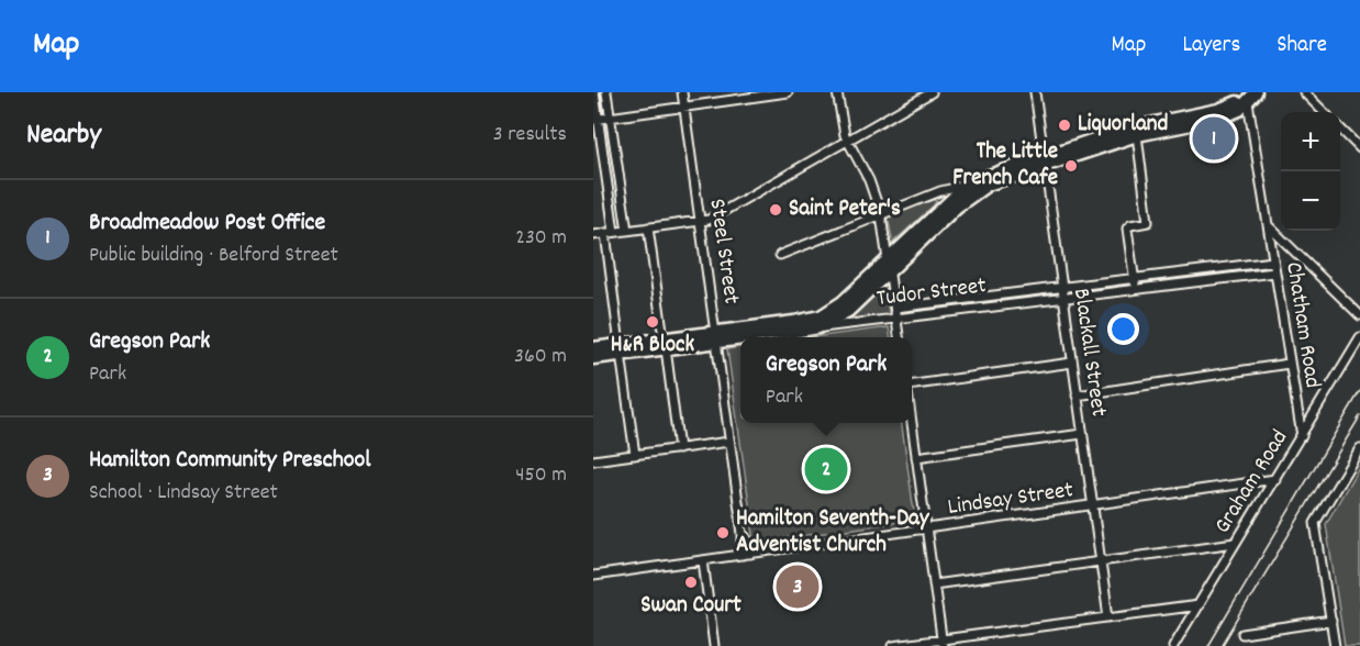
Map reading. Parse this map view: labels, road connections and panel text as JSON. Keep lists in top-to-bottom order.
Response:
{
  "streets": {
    "main road": ["Tudor Street"],
    "street": [
      "Steel Street",
      "Chatham Road",
      "Blackall Street",
      "Graham Road",
      "Lindsay Street"
    ]
  },
  "crossings": [
    ["Steel Street", "Tudor Street"],
    ["Steel Street", "Lindsay Street"],
    ["Tudor Street", "Chatham Road"],
    ["Tudor Street", "Blackall Street"],
    ["Chatham Road", "Graham Road"],
    ["Blackall Street", "Lindsay Street"],
    ["Graham Road", "Lindsay Street"]
  ],
  "places": [
    "Liquorland",
    "The Little French Cafe",
    "Saint Peter's",
    "H&R Block",
    "Hamilton Seventh-Day Adventist Church",
    "Swan Court"
  ],
  "page": {
    "header": "Map",
    "nav": ["Map", "Layers", "Share"],
    "heading": ["Nearby", "3 results"],
    "map_buttons": ["+", "−"],
    "pins": ["1", "2", "3"],
    "list": [
      {
        "mark": "1",
        "name": "Broadmeadow Post Office",
        "note": "Public building · Belford Street",
        "value": "230 m"
      },
      {
        "mark": "2",
        "name": "Gregson Park",
        "note": "Park",
        "value": "360 m"
      },
      {
        "mark": "3",
        "name": "Hamilton Community Preschool",
        "note": "School · Lindsay Street",
        "value": "450 m"
      }
    ],
    "popup": ["Gregson Park", "Park"]
  }
}
